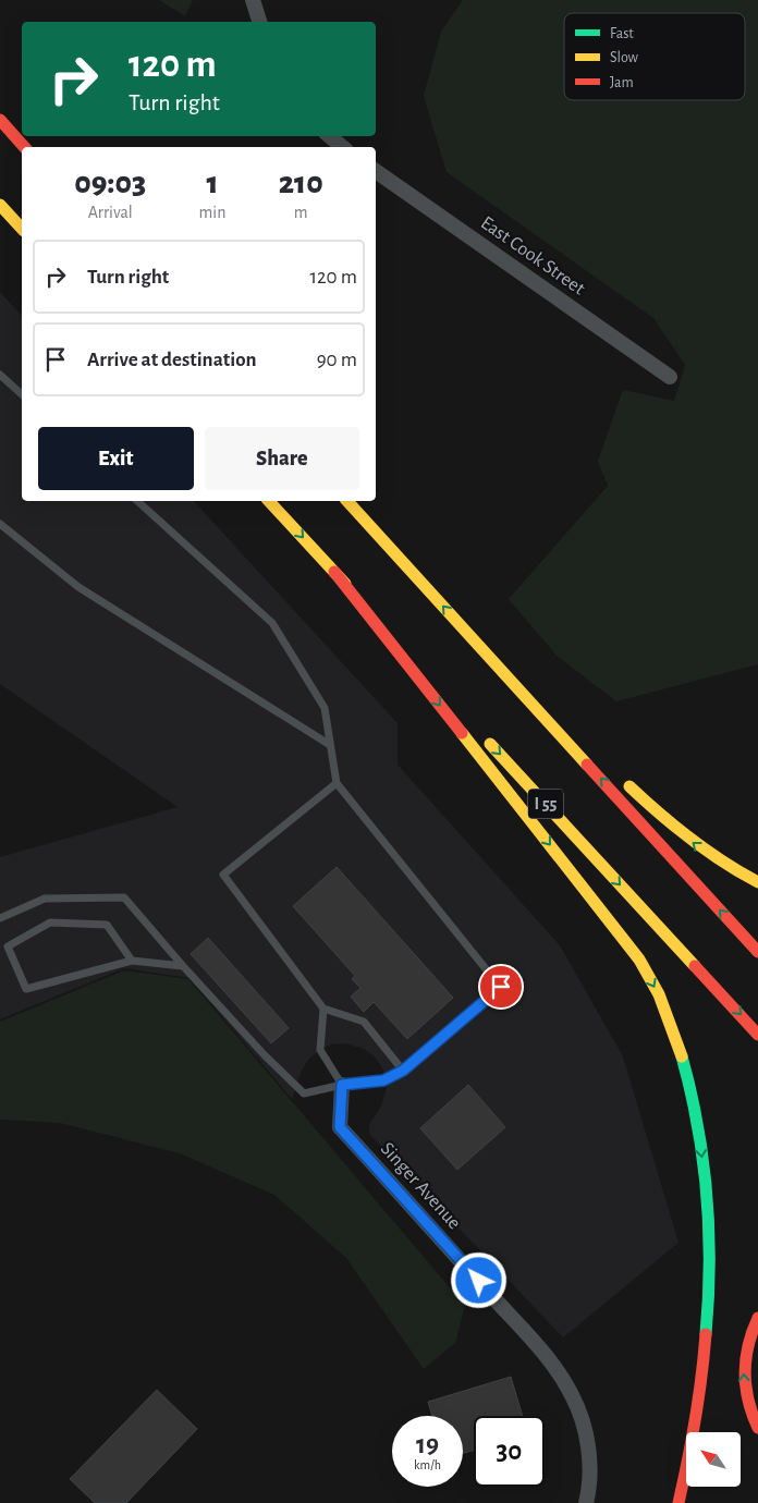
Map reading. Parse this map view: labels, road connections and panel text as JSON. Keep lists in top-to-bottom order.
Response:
{
  "streets": {
    "highway": ["I 55"],
    "street": ["East Cook Street", "Singer Avenue"]
  },
  "legend": ["Fast", "Slow", "Jam"],
  "north": "top left",
  "page": {
    "turn": ["120 m", "Turn right"],
    "eta": [
      "09:03",
      "Arrival",
      "1",
      "min",
      "210",
      "m"
    ],
    "list": [
      {
        "name": "Turn right",
        "value": "120 m"
      },
      {
        "name": "Arrive at destination",
        "value": "90 m"
      }
    ],
    "buttons": ["Exit", "Share"],
    "speed": "19 km/h",
    "limit": "30"
  }
}
